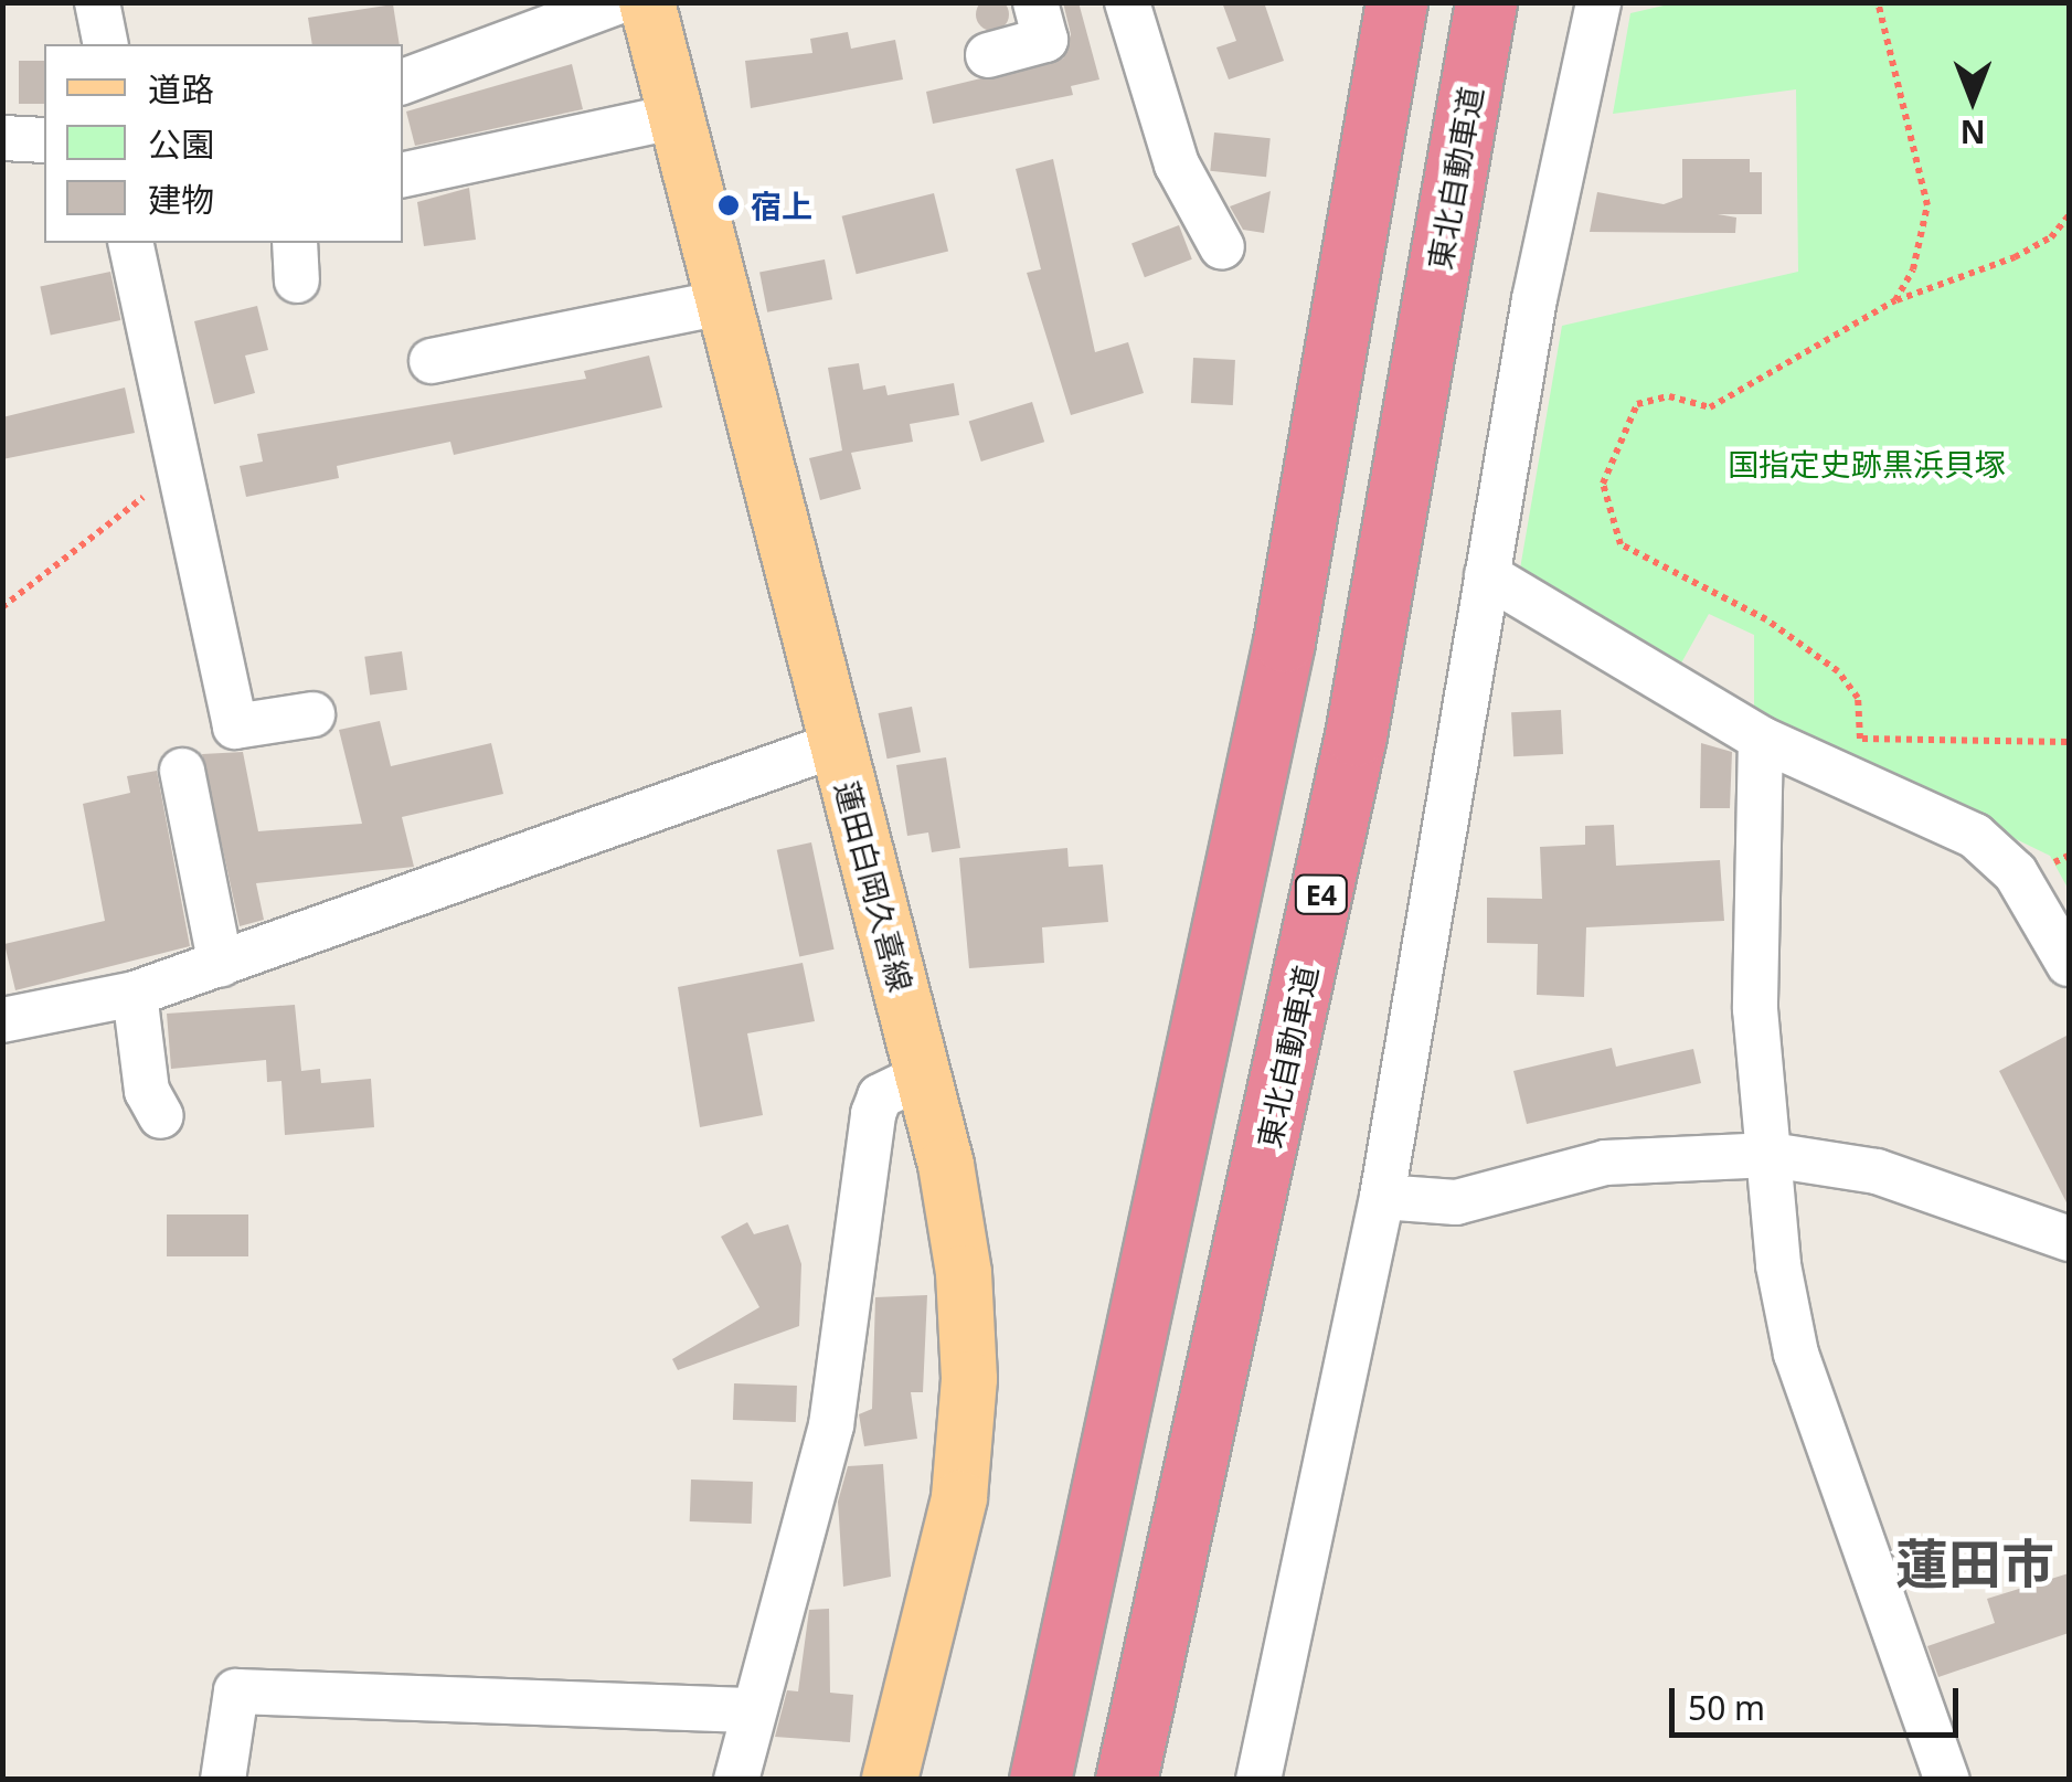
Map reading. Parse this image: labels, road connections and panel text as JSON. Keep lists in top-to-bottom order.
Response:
{
  "streets": {
    "highway": ["東北自動車道", "E4"],
    "main road": ["蓮田白岡久喜線"]
  },
  "districts": ["蓮田市"],
  "parks": ["国指定史跡黒浜貝塚"],
  "places": ["宿上"],
  "legend": ["道路", "公園", "建物"],
  "scale_bar": "50 m",
  "north": "bottom"
}
